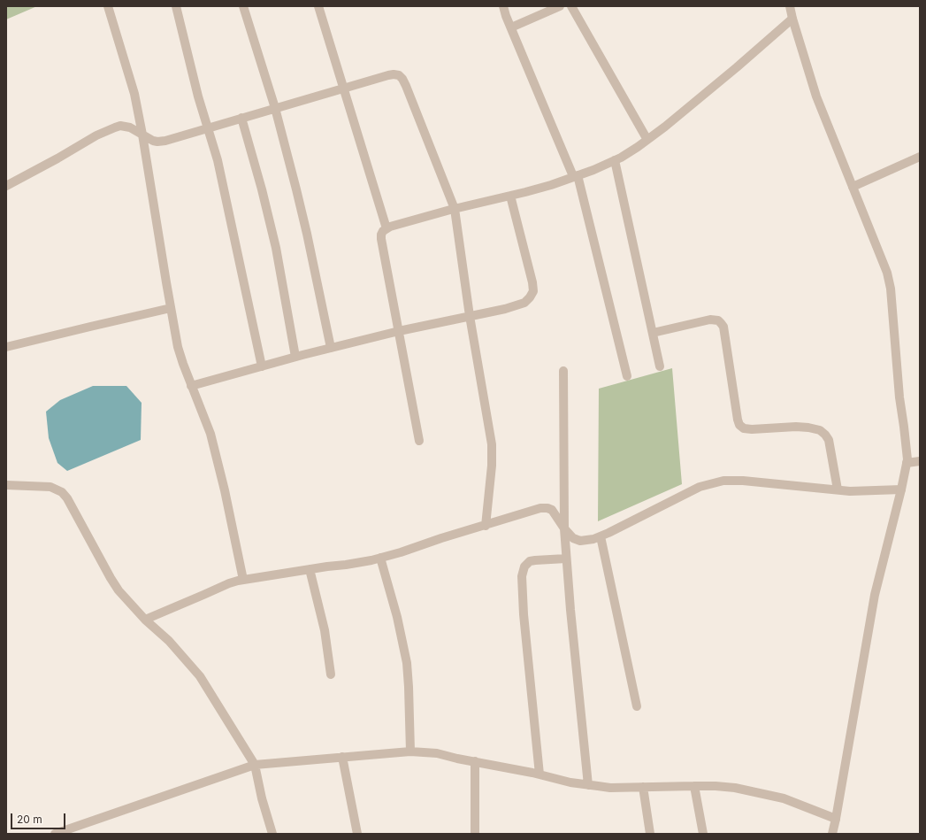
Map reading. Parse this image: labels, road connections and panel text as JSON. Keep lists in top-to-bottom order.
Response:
{
  "scale_bar": "20 m"
}
